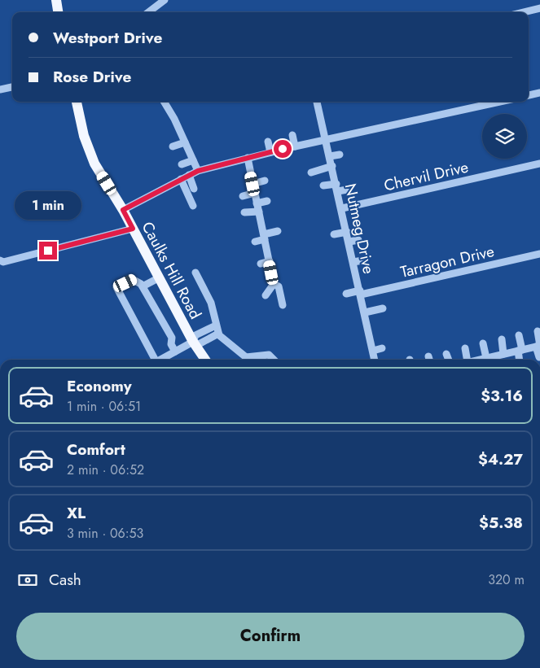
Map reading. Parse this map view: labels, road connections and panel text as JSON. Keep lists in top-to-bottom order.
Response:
{
  "streets": {
    "main road": ["Caulks Hill Road"],
    "street": ["Chervil Drive", "Nutmeg Drive", "Tarragon Drive"]
  },
  "crossings": [
    ["Chervil Drive", "Nutmeg Drive"],
    ["Nutmeg Drive", "Tarragon Drive"]
  ],
  "page": {
    "banner": ["Westport Drive", "Rose Drive"],
    "bubble": "1 min",
    "list": [
      {
        "name": "Economy",
        "note": "1 min · 06:51",
        "value": "$3.16"
      },
      {
        "name": "Comfort",
        "note": "2 min · 06:52",
        "value": "$4.27"
      },
      {
        "name": "XL",
        "note": "3 min · 06:53",
        "value": "$5.38"
      }
    ],
    "pay": ["Cash", "320 m"],
    "buttons": "Confirm"
  }
}
